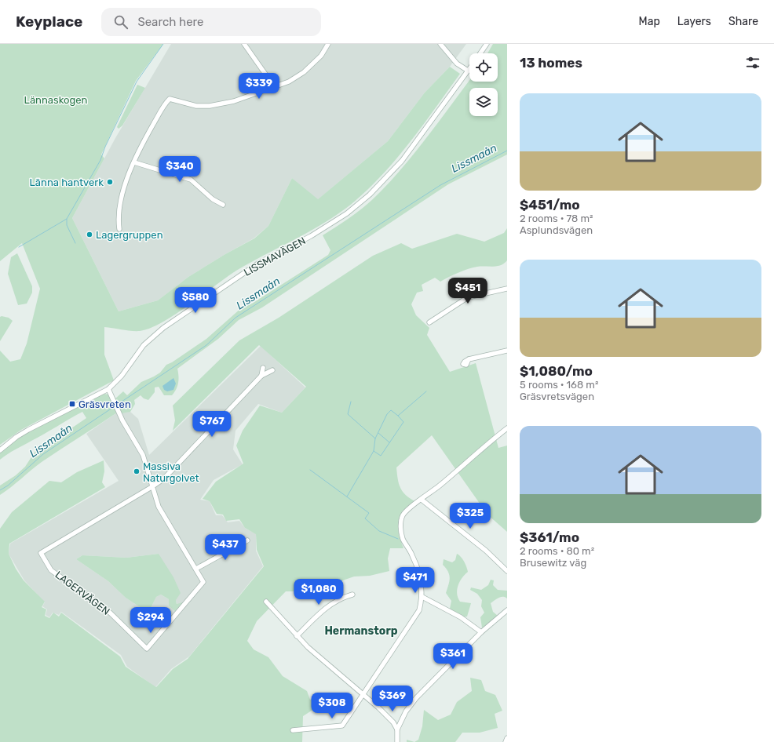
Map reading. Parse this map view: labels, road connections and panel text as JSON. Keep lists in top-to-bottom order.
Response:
{
  "streets": {
    "street": ["LISSMAVÄGEN", "LAGERVÄGEN"]
  },
  "crossings": [
    ["LISSMAVÄGEN", "LAGERVÄGEN"]
  ],
  "districts": ["Hermanstorp"],
  "water": ["Lissmaån"],
  "parks": ["Lännaskogen"],
  "places": {
    "other": ["Länna hantverk", "Lagergruppen", "Massiva Naturgolvet"],
    "transit": ["Gräsvreten"]
  },
  "page": {
    "header": "Keyplace",
    "search": "Search here",
    "nav": ["Map", "Layers", "Share"],
    "heading": "13 homes",
    "price": [
      "$339",
      "$340",
      "$451",
      "$580",
      "$767",
      "$325",
      "$437",
      "$471",
      "$1,080",
      "$294",
      "$361",
      "$369",
      "$308"
    ],
    "list": [
      {
        "name": "$451/mo",
        "note": "2 rooms · 78 m² · Asplundsvägen"
      },
      {
        "name": "$1,080/mo",
        "note": "5 rooms · 168 m² · Gräsvretsvägen"
      },
      {
        "name": "$361/mo",
        "note": "2 rooms · 80 m² · Brusewitz väg"
      }
    ]
  }
}
